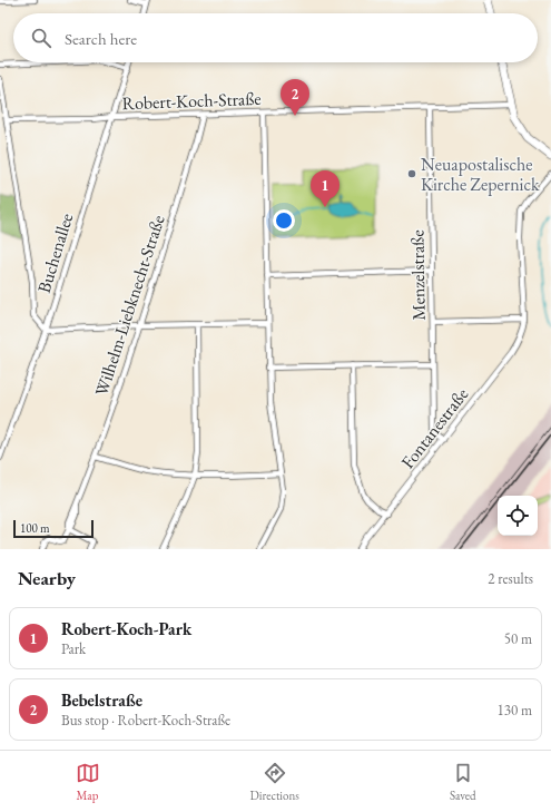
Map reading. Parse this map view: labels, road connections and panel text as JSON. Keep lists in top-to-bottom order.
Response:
{
  "streets": {
    "street": [
      "Robert-Koch-Straße",
      "Buchenallee",
      "Menzelstraße",
      "Wilhelm-Liebknecht-Straße",
      "Fontanestraße"
    ]
  },
  "crossings": [
    ["Robert-Koch-Straße", "Buchenallee"],
    ["Robert-Koch-Straße", "Menzelstraße"],
    ["Robert-Koch-Straße", "Wilhelm-Liebknecht-Straße"],
    ["Menzelstraße", "Fontanestraße"]
  ],
  "places": ["Neuapostalische Kirche Zepernick"],
  "scale_bar": "100 m",
  "page": {
    "search": "Search here",
    "pins": ["2", "1"],
    "scale": "100 m",
    "heading": ["Nearby", "2 results"],
    "list": [
      {
        "mark": "1",
        "name": "Robert-Koch-Park",
        "note": "Park",
        "value": "50 m"
      },
      {
        "mark": "2",
        "name": "Bebelstraße",
        "note": "Bus stop · Robert-Koch-Straße",
        "value": "130 m"
      }
    ],
    "nav": ["Map", "Directions", "Saved"]
  }
}
